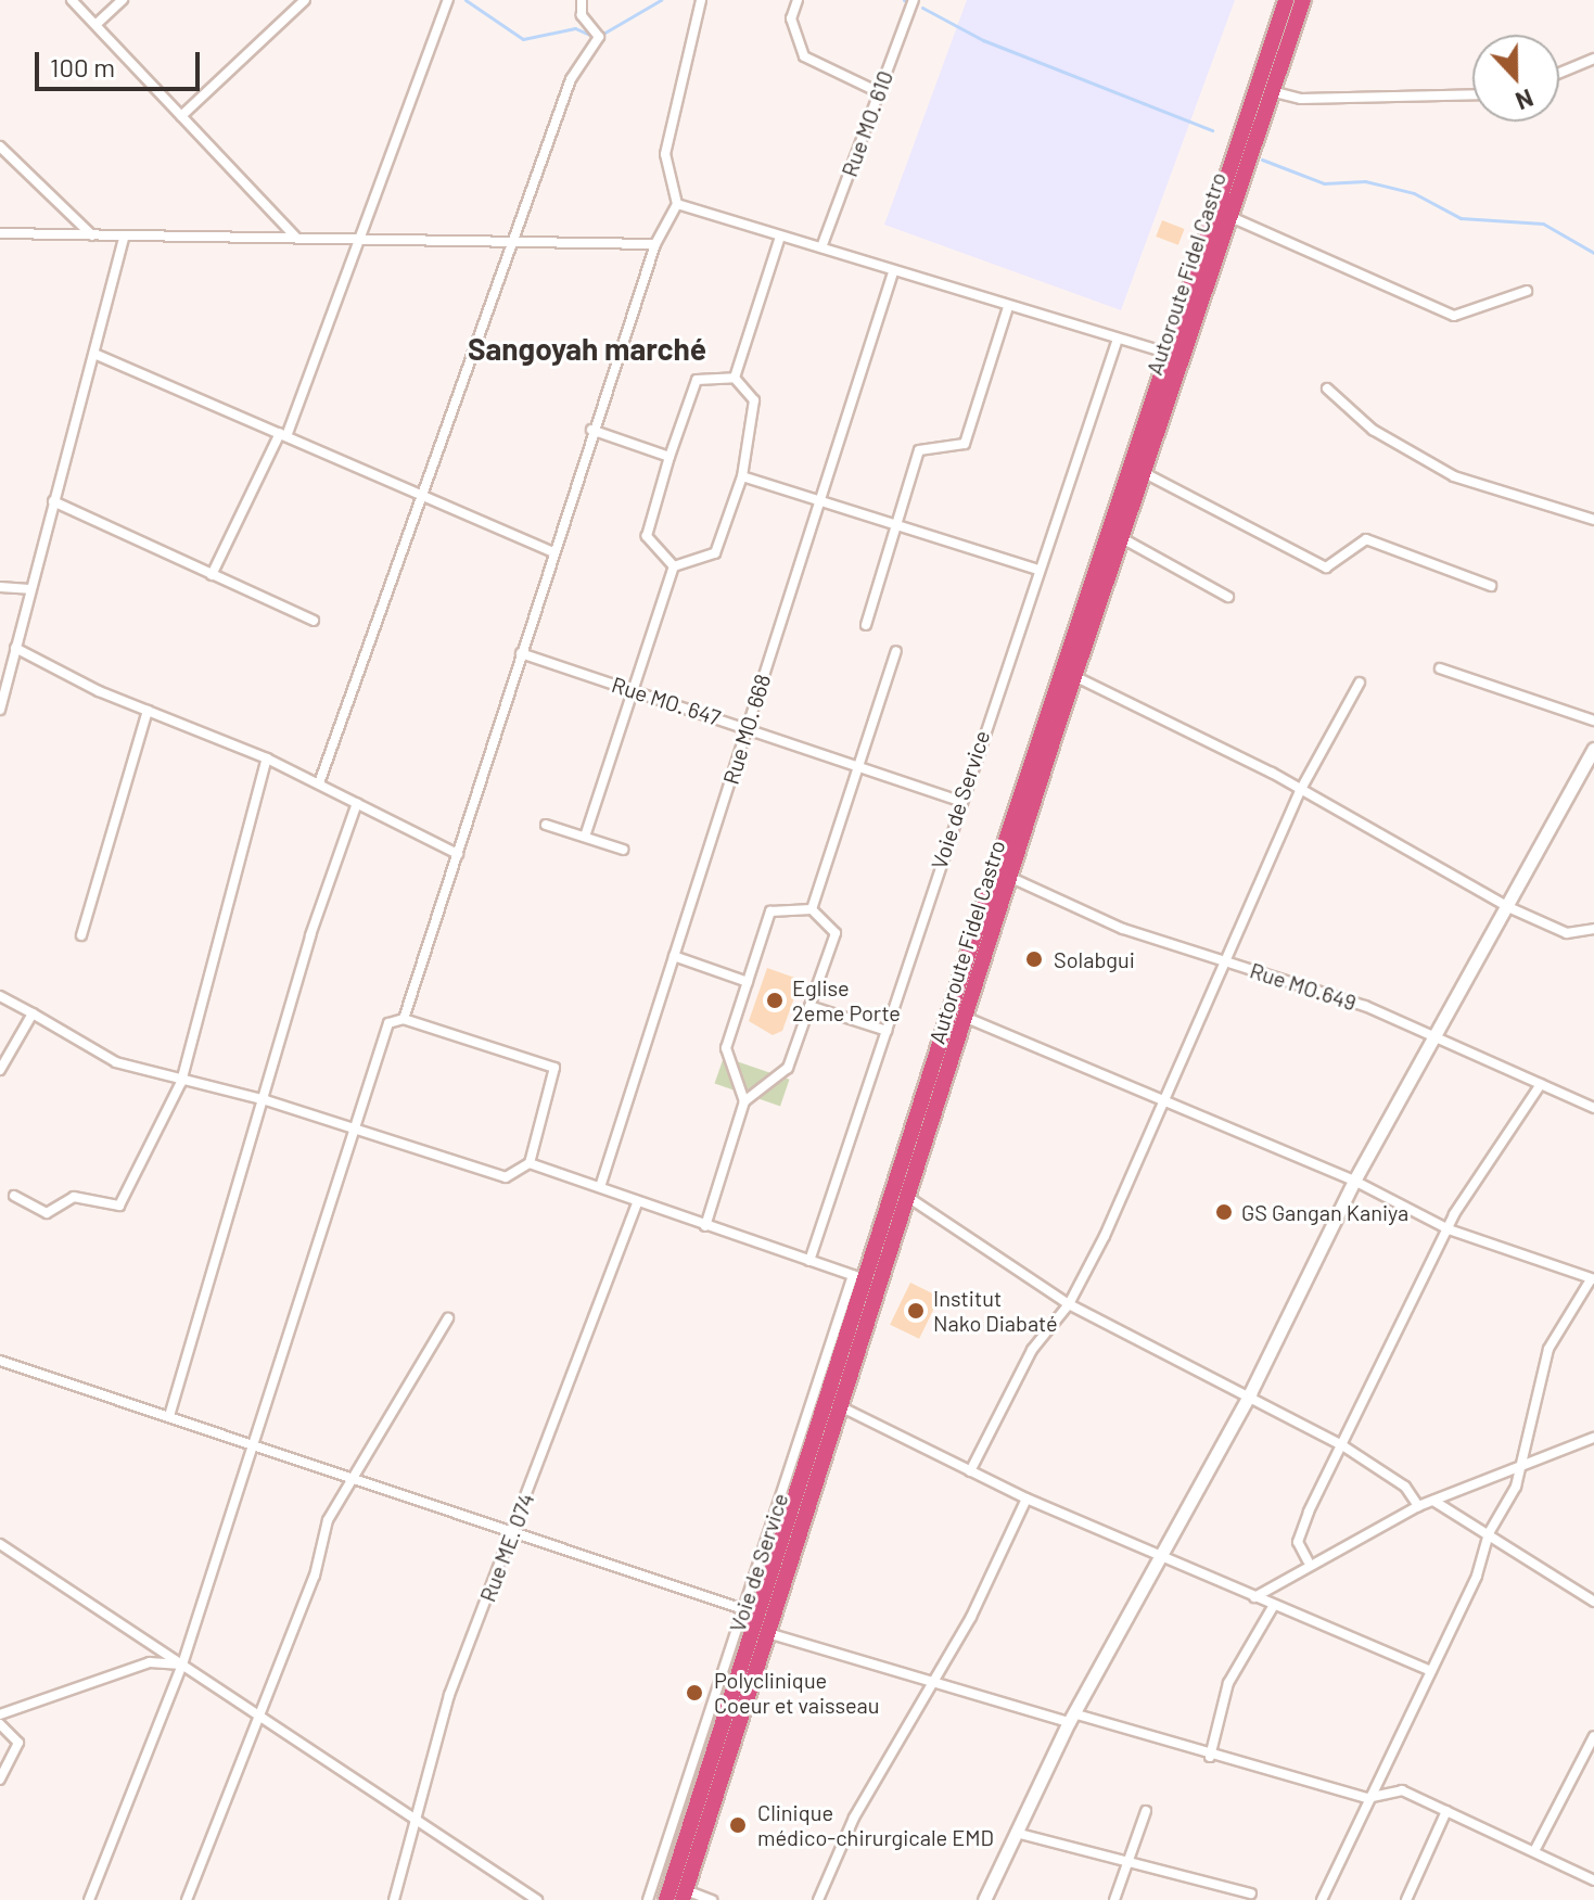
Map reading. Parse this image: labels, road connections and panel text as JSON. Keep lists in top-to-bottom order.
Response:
{
  "streets": {
    "highway": ["Autoroute Fidel Castro"],
    "street": [
      "Rue MO. 610",
      "Rue MO. 647",
      "Rue MO. 668",
      "Voie de Service",
      "Rue MO.649",
      "Rue ME. 074"
    ]
  },
  "crossings": [
    ["Autoroute Fidel Castro", "Voie de Service"],
    ["Autoroute Fidel Castro", "Rue MO.649"],
    ["Rue MO. 647", "Rue MO. 668"],
    ["Rue MO. 647", "Voie de Service"]
  ],
  "districts": ["Sangoyah marché"],
  "places": [
    "Solabgui",
    "Eglise 2eme Porte",
    "GS Gangan Kaniya",
    "Institut Nako Diabaté",
    "Polyclinique Coeur et vaisseau",
    "Clinique médico-chirurgicale EMD"
  ],
  "scale_bar": "100 m",
  "north": "bottom"
}
